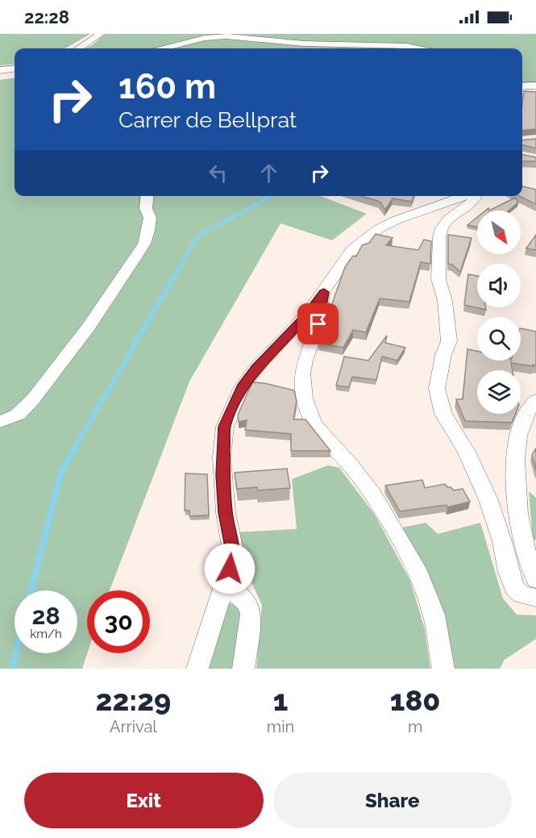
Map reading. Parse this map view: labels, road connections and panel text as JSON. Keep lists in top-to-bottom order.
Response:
{
  "north": "bottom right",
  "page": {
    "status": "22:28",
    "turn": ["160 m", "Carrer de Bellprat"],
    "speed": "28 km/h",
    "limit": "30",
    "eta": [
      "22:29",
      "Arrival",
      "1",
      "min",
      "180",
      "m"
    ],
    "buttons": ["Exit", "Share"]
  }
}
